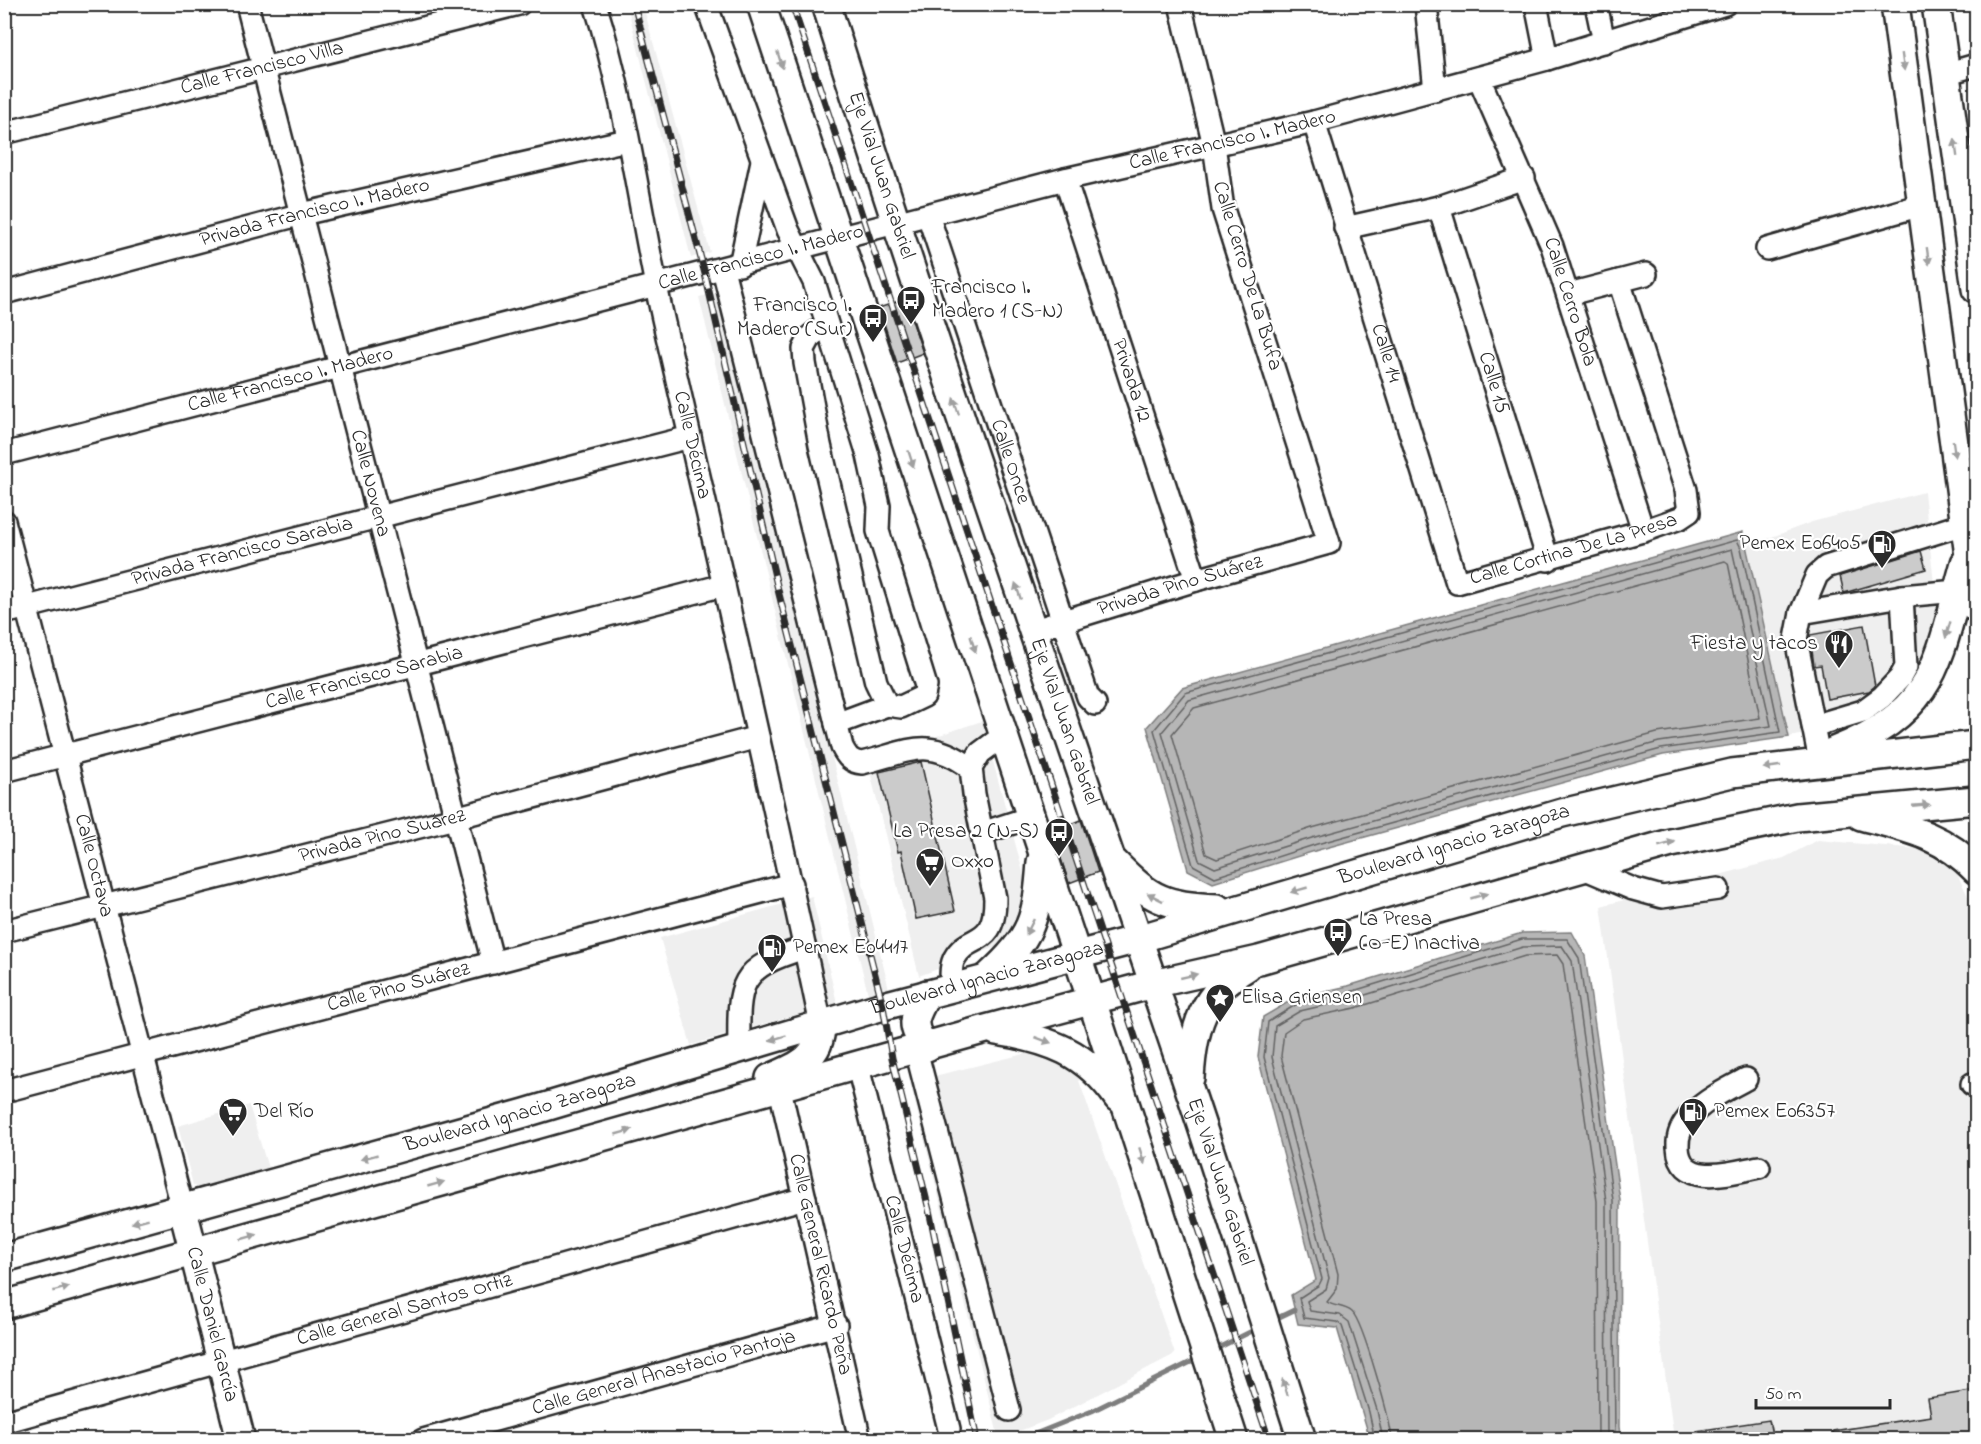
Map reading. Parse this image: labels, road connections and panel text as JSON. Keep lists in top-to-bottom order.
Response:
{
  "streets": {
    "main road": ["Eje Vial Juan Gabriel", "Boulevard Ignacio Zaragoza", "Calle Daniel García"],
    "street": [
      "Calle Francisco Villa",
      "Calle Francisco I. Madero",
      "Privada Francisco I. Madero",
      "Calle Cerro De La Bufa",
      "Calle Cerro Bola",
      "Calle 14",
      "Privada 12",
      "Calle 15",
      "Calle Décima",
      "Calle Once",
      "Calle Novena",
      "Calle Cortina De La Presa",
      "Privada Francisco Sarabia",
      "Privada Pino Suárez",
      "Calle Francisco Sarabia",
      "Calle Octava",
      "Calle Pino Suárez",
      "Calle General Ricardo Peña",
      "Calle General Santos Ortiz",
      "Calle General Anastacio Pantoja"
    ]
  },
  "crossings": [
    ["Calle Francisco Villa", "Calle Novena"],
    ["Calle Francisco I. Madero", "Eje Vial Juan Gabriel"],
    ["Calle Francisco I. Madero", "Calle Cerro De La Bufa"],
    ["Calle Francisco I. Madero", "Calle Cerro Bola"],
    ["Calle Francisco I. Madero", "Calle 14"],
    ["Calle Francisco I. Madero", "Privada 12"],
    ["Calle Francisco I. Madero", "Calle Décima"],
    ["Calle Francisco I. Madero", "Calle Once"],
    ["Calle Francisco I. Madero", "Calle Novena"],
    ["Eje Vial Juan Gabriel", "Privada Pino Suárez"],
    ["Eje Vial Juan Gabriel", "Boulevard Ignacio Zaragoza"],
    ["Privada Francisco I. Madero", "Calle Décima"],
    ["Privada Francisco I. Madero", "Calle Novena"],
    ["Calle Cerro De La Bufa", "Privada Pino Suárez"],
    ["Calle Cerro Bola", "Calle Cortina De La Presa"],
    ["Calle 14", "Calle Cortina De La Presa"],
    ["Privada 12", "Privada Pino Suárez"],
    ["Calle 15", "Calle Cortina De La Presa"],
    ["Calle Décima", "Privada Francisco Sarabia"],
    ["Calle Décima", "Privada Pino Suárez"],
    ["Calle Décima", "Calle Francisco Sarabia"],
    ["Calle Décima", "Boulevard Ignacio Zaragoza"],
    ["Calle Décima", "Calle Pino Suárez"],
    ["Calle Once", "Privada Pino Suárez"],
    ["Calle Novena", "Privada Francisco Sarabia"],
    ["Calle Novena", "Privada Pino Suárez"],
    ["Calle Novena", "Calle Francisco Sarabia"],
    ["Calle Novena", "Calle Pino Suárez"],
    ["Privada Francisco Sarabia", "Calle Octava"],
    ["Privada Pino Suárez", "Calle Octava"],
    ["Calle Francisco Sarabia", "Calle Octava"],
    ["Boulevard Ignacio Zaragoza", "Calle Octava"],
    ["Boulevard Ignacio Zaragoza", "Calle Daniel García"],
    ["Calle Octava", "Calle Pino Suárez"],
    ["Calle Octava", "Calle Daniel García"],
    ["Calle General Ricardo Peña", "Calle General Santos Ortiz"],
    ["Calle General Ricardo Peña", "Calle General Anastacio Pantoja"],
    ["Calle General Santos Ortiz", "Calle Daniel García"]
  ],
  "places": {
    "bus stop": [
      "Francisco I. Madero 1 (S-N)",
      "Francisco I. Madero (Sur)",
      "La Presa 2 (N-S)",
      "La Presa (O-E) Inactiva"
    ],
    "fuel station": ["Pemex E06405", "Pemex E04417", "Pemex E06357"],
    "restaurant": ["Fiesta y tacos"],
    "supermarket": ["Oxxo", "Del Río"],
    "place": ["Elisa Griensen"]
  },
  "scale_bar": "50 m"
}
